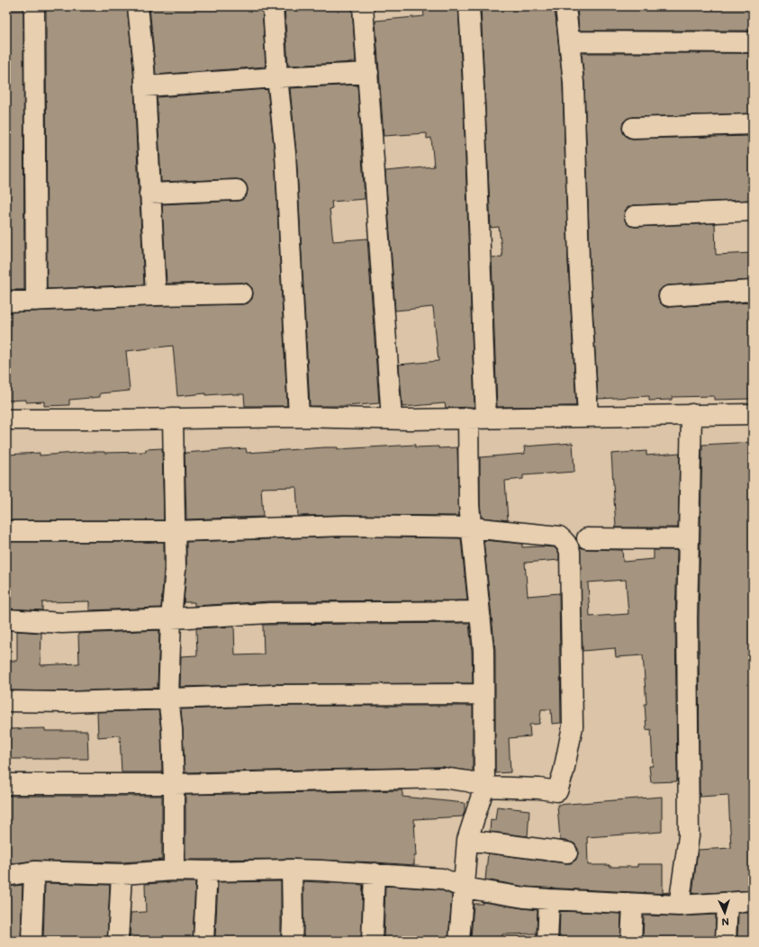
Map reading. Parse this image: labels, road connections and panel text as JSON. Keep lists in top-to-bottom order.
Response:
{
  "north": "bottom"
}
